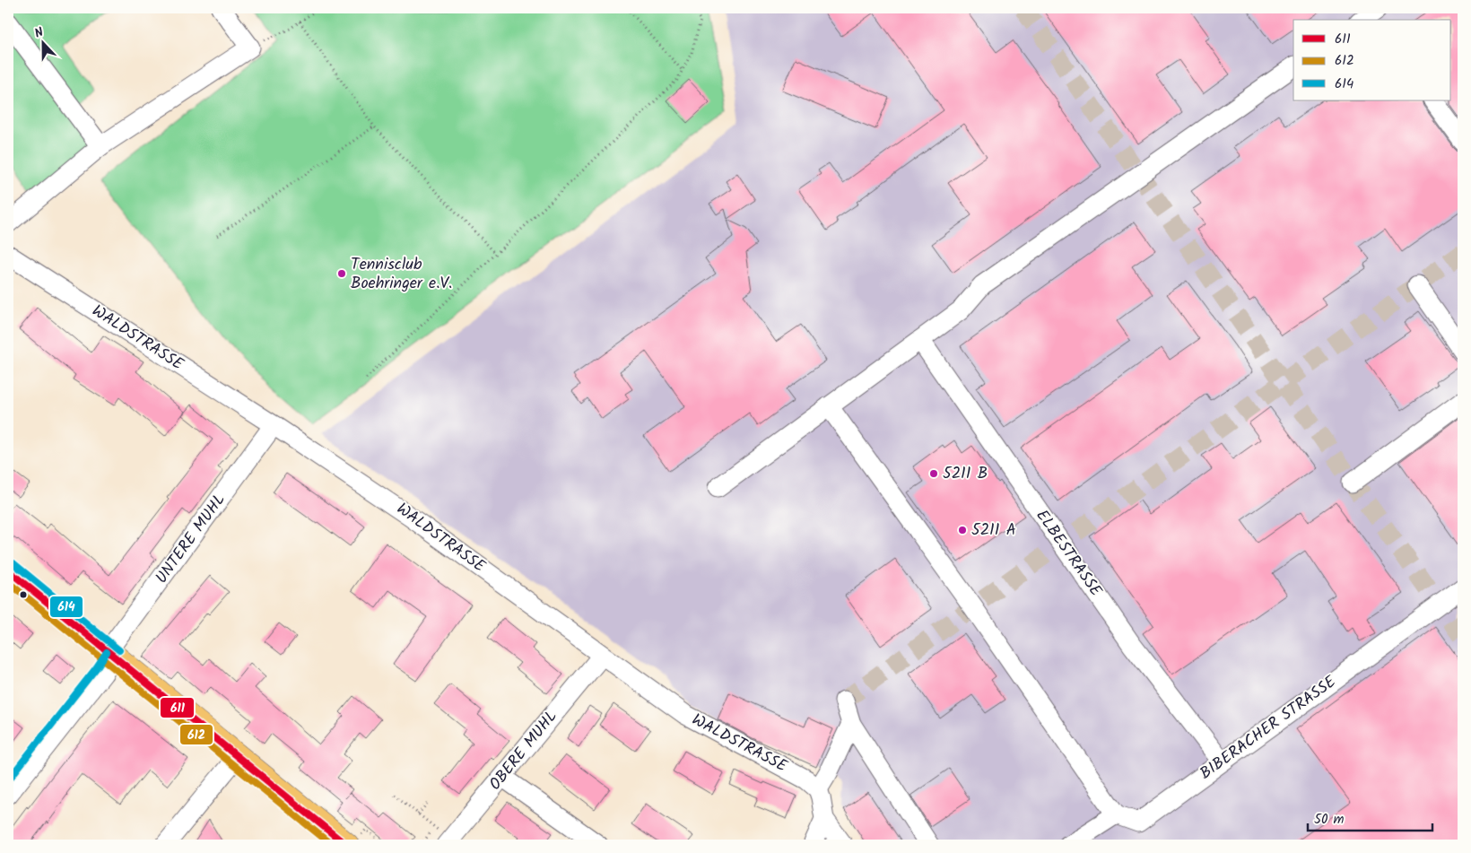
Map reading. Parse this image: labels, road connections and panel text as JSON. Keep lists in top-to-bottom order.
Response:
{
  "streets": {
    "street": [
      "WALDSTRASSE",
      "UNTERE MUHL",
      "ELBESTRASSE",
      "BIBERACHER STRASSE",
      "OBERE MUHL"
    ]
  },
  "crossings": [
    ["WALDSTRASSE", "UNTERE MUHL"],
    ["WALDSTRASSE", "OBERE MUHL"],
    ["ELBESTRASSE", "BIBERACHER STRASSE"]
  ],
  "places": ["Tennisclub Boehringer e.V.", "5211 B", "5211 A"],
  "lines": ["transit line 614", "transit line 611", "transit line 612"],
  "legend": ["611", "612", "614"],
  "scale_bar": "50 m",
  "north": "top"
}
